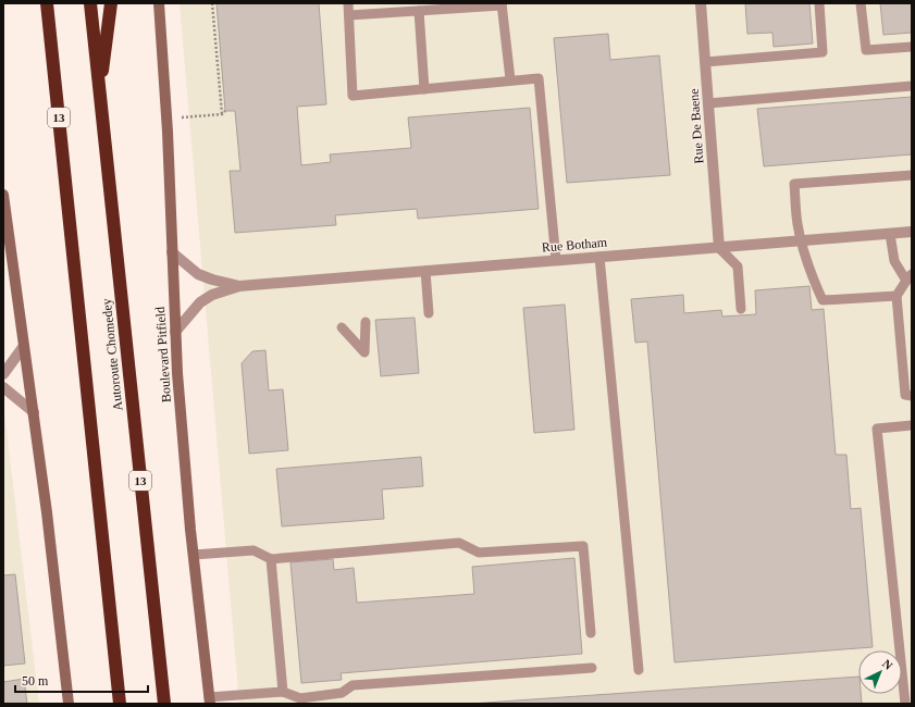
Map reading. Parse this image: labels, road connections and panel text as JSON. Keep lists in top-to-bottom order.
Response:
{
  "streets": {
    "highway": ["13", "Autoroute Chomedey"],
    "main road": ["Boulevard Pitfield"],
    "street": ["Rue De Baene", "Rue Botham"]
  },
  "crossings": [
    ["Rue De Baene", "Rue Botham"],
    ["Rue Botham", "Boulevard Pitfield"]
  ],
  "scale_bar": "50 m",
  "north": "top right"
}
